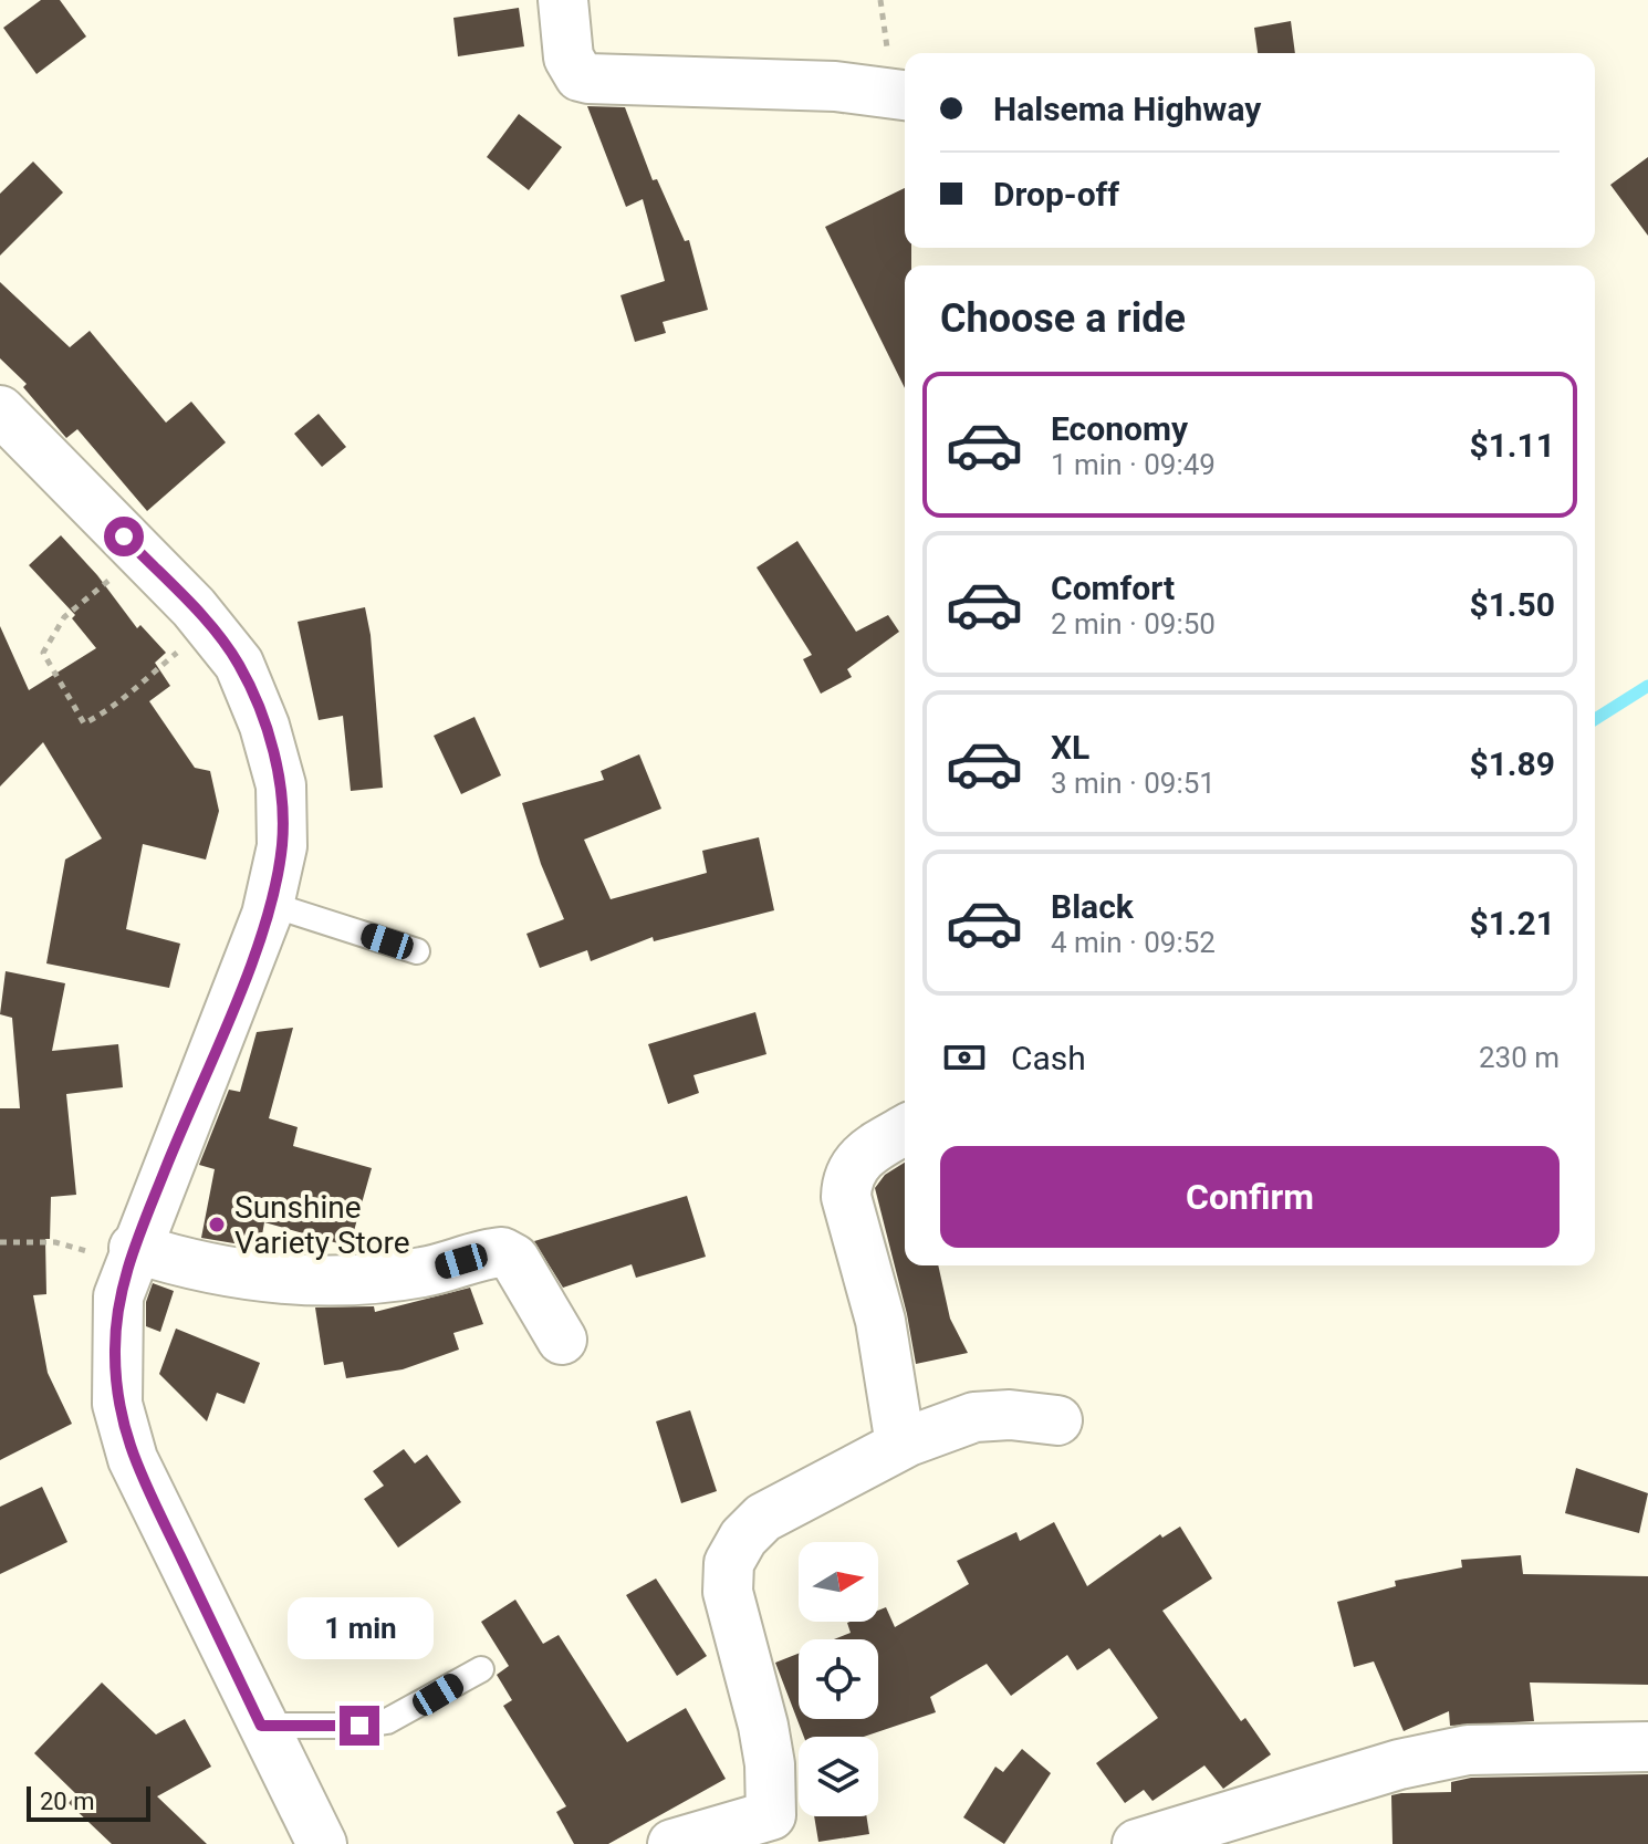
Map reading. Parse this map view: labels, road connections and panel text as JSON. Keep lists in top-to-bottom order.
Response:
{
  "places": ["Sunshine Variety Store"],
  "scale_bar": "20 m",
  "north": "right",
  "page": {
    "banner": ["Halsema Highway", "Drop-off"],
    "heading": "Choose a ride",
    "list": [
      {
        "name": "Economy",
        "note": "1 min · 09:49",
        "value": "$1.11"
      },
      {
        "name": "Comfort",
        "note": "2 min · 09:50",
        "value": "$1.50"
      },
      {
        "name": "XL",
        "note": "3 min · 09:51",
        "value": "$1.89"
      },
      {
        "name": "Black",
        "note": "4 min · 09:52",
        "value": "$1.21"
      }
    ],
    "pay": ["Cash", "230 m"],
    "buttons": "Confirm",
    "bubble": "1 min",
    "scale": "20 m"
  }
}
